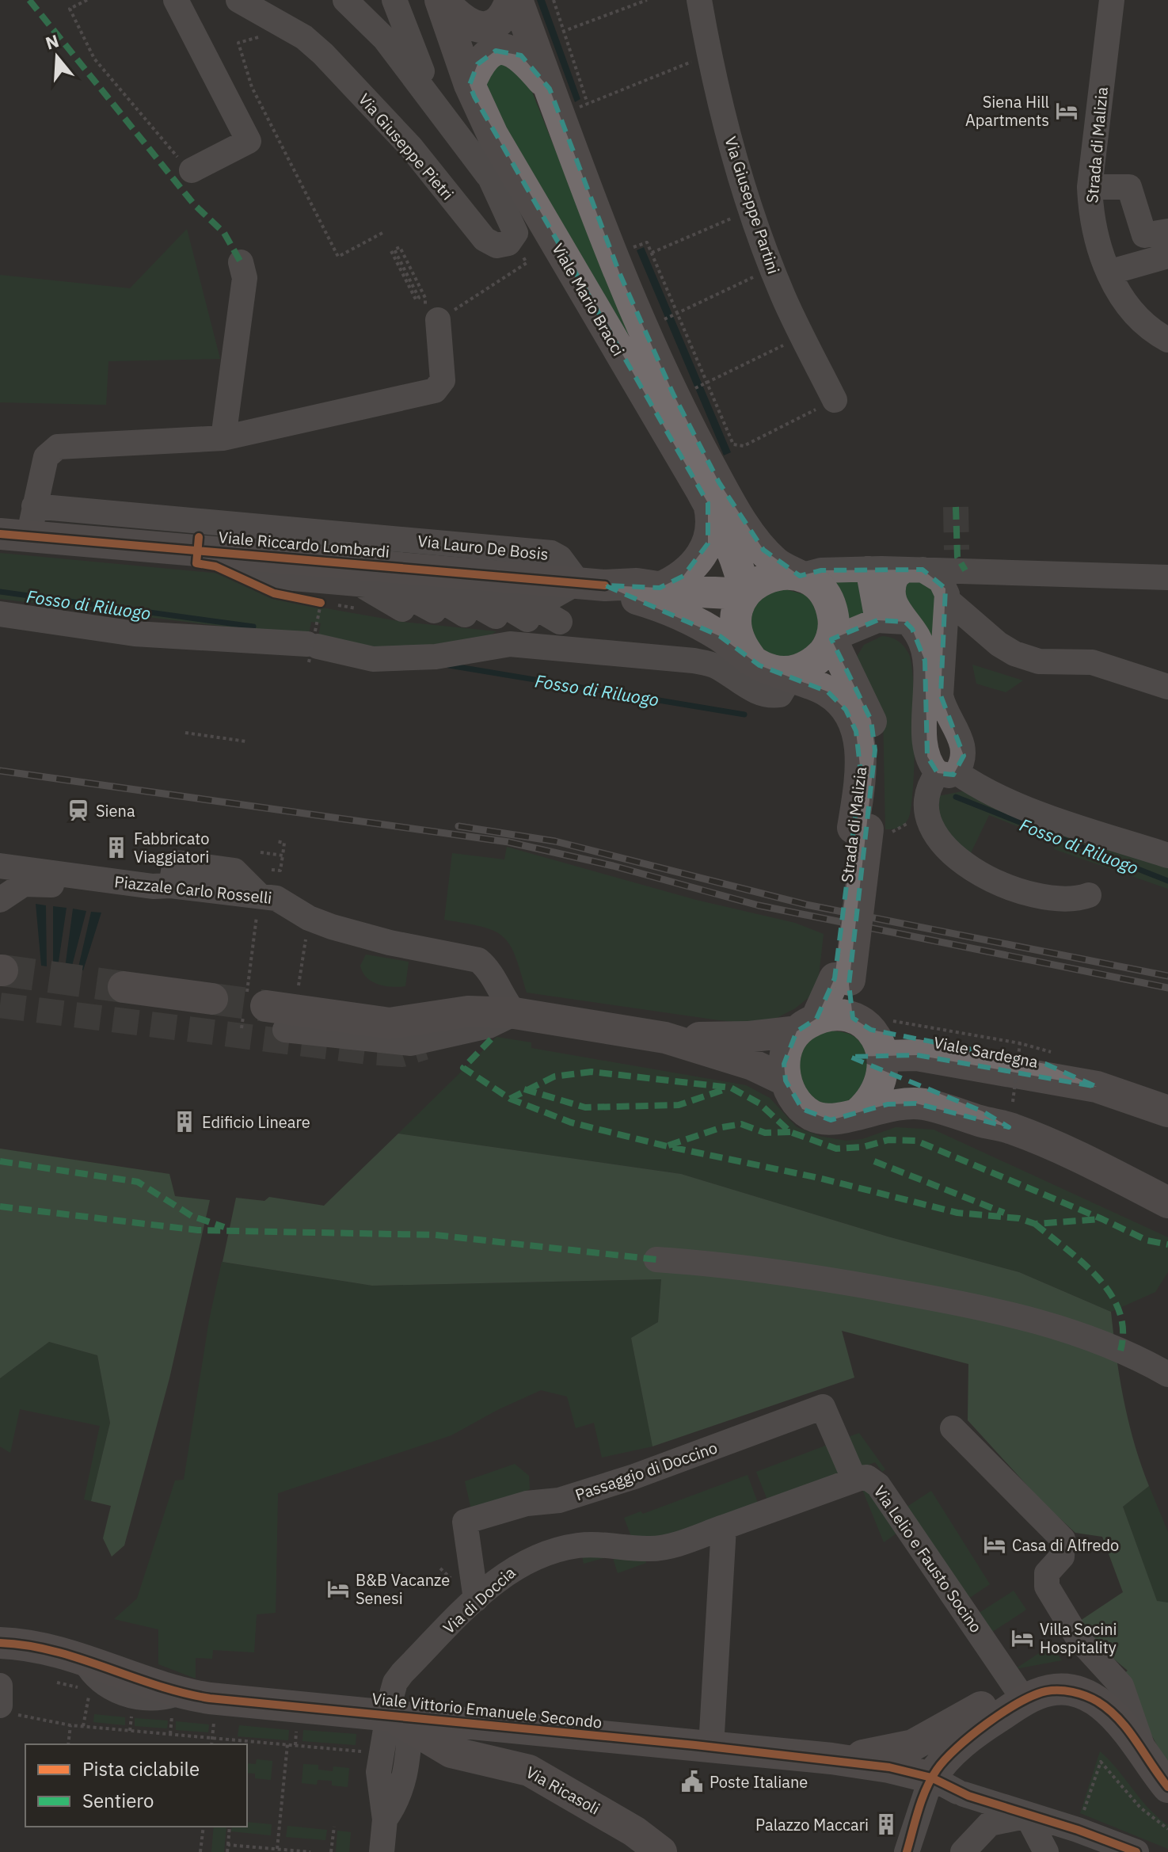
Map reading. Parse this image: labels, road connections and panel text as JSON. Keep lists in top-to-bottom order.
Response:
{
  "streets": {
    "main road": [
      "Strada di Malizia",
      "Viale Mario Bracci",
      "Viale Riccardo Lombardi",
      "Viale Sardegna",
      "Viale Vittorio Emanuele Secondo",
      "Via Ricasoli"
    ],
    "street": [
      "Via Giuseppe Pietri",
      "Via Giuseppe Partini",
      "Via Lauro De Bosis",
      "Piazzale Carlo Rosselli",
      "Passaggio di Doccino",
      "Via Lelio e Fausto Socino",
      "Via di Doccia"
    ]
  },
  "crossings": [
    ["Strada di Malizia", "Viale Mario Bracci"],
    ["Strada di Malizia", "Viale Riccardo Lombardi"],
    ["Strada di Malizia", "Viale Sardegna"],
    ["Via Giuseppe Pietri", "Viale Mario Bracci"],
    ["Viale Mario Bracci", "Viale Riccardo Lombardi"],
    ["Viale Riccardo Lombardi", "Via Lauro De Bosis"],
    ["Passaggio di Doccino", "Via Lelio e Fausto Socino"],
    ["Passaggio di Doccino", "Via di Doccia"],
    ["Via Lelio e Fausto Socino", "Via di Doccia"],
    ["Via di Doccia", "Viale Vittorio Emanuele Secondo"],
    ["Via di Doccia", "Via Ricasoli"],
    ["Viale Vittorio Emanuele Secondo", "Via Ricasoli"]
  ],
  "water": ["Fosso di Riluogo"],
  "places": {
    "hotel": [
      "Siena Hill Apartments",
      "Casa di Alfredo",
      "B&B Vacanze Senesi",
      "Villa Socini Hospitality"
    ],
    "station": ["Siena"],
    "building": ["Fabbricato Viaggiatori", "Edificio Lineare", "Palazzo Maccari"],
    "public building": ["Poste Italiane"]
  },
  "legend": ["Pista ciclabile", "Sentiero"],
  "north": "top"
}
